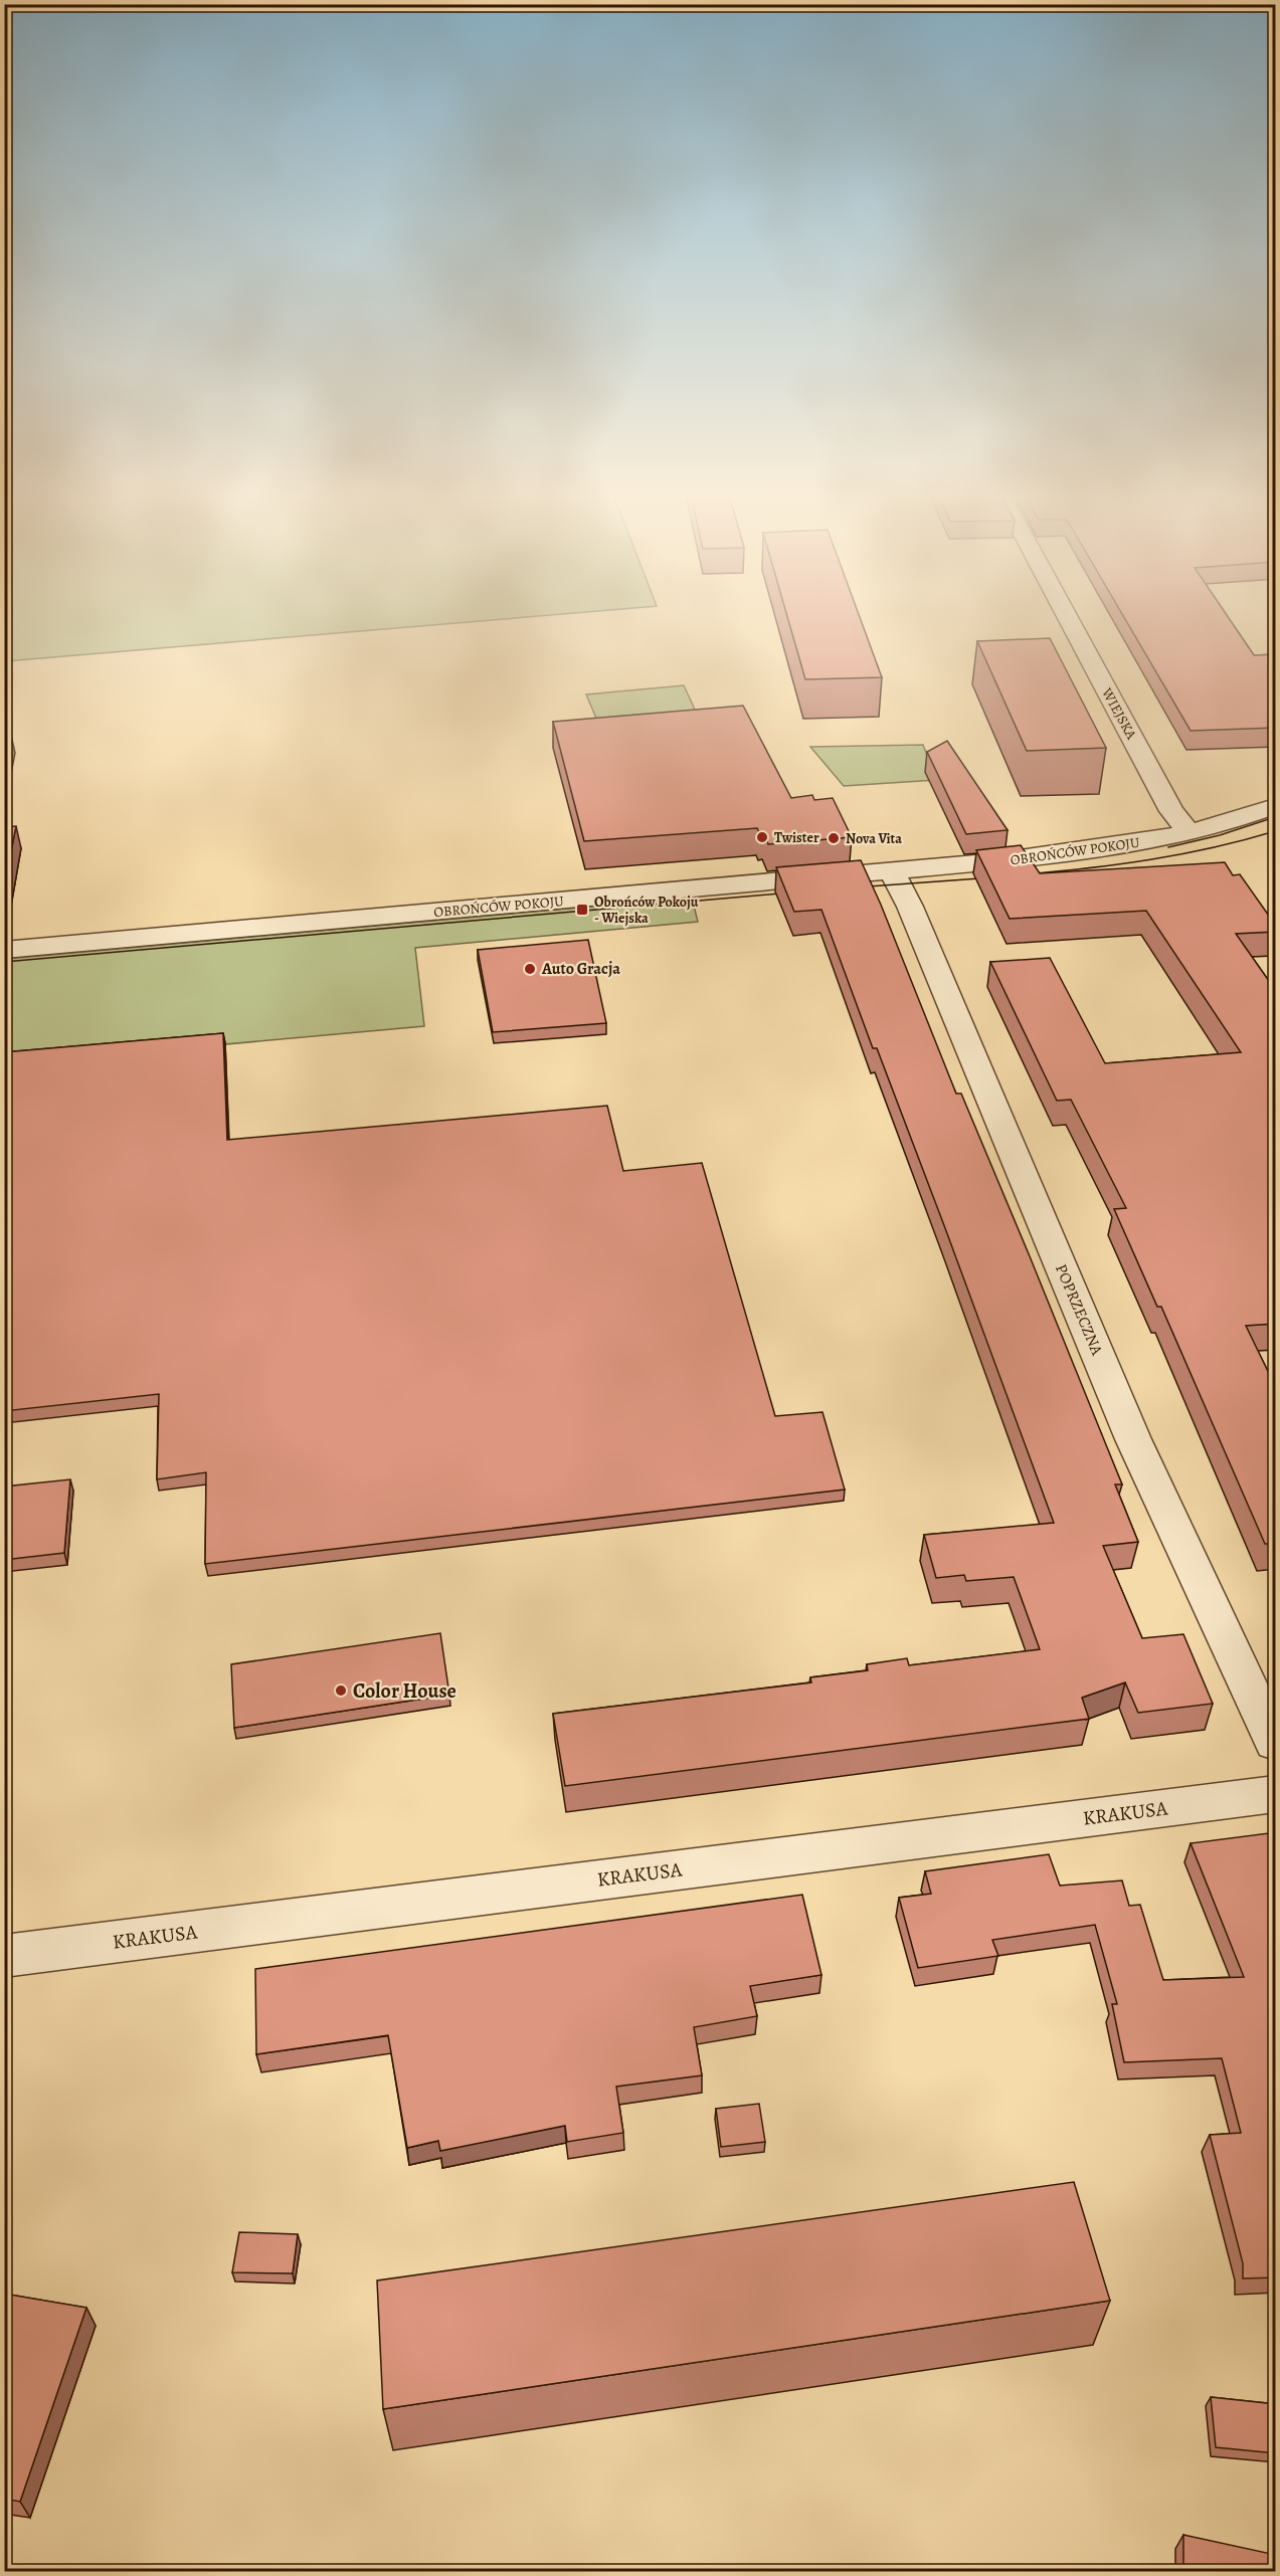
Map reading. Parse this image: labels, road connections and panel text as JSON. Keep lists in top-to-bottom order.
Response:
{
  "streets": {
    "street": [
      "WIEJSKA",
      "OBROŃCÓW POKOJU",
      "POPRZECZNA",
      "KRAKUSA"
    ]
  },
  "crossings": [
    ["WIEJSKA", "OBROŃCÓW POKOJU"],
    ["OBROŃCÓW POKOJU", "POPRZECZNA"]
  ],
  "places": {
    "other": [
      "Twister",
      "Nova Vita",
      "Auto Gracja",
      "Color House"
    ],
    "transit": ["Obrońców Pokoju - Wiejska"]
  }
}
